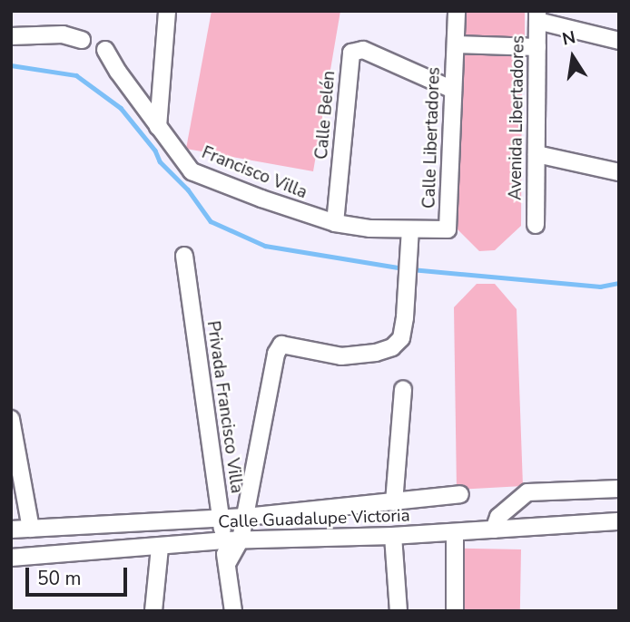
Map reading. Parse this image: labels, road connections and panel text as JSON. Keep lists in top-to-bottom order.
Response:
{
  "streets": {
    "street": [
      "Calle Belén",
      "Avenida Libertadores",
      "Calle Libertadores",
      "Francisco Villa",
      "Privada Francisco Villa",
      "Calle Guadalupe Victoria"
    ]
  },
  "crossings": [
    ["Calle Belén", "Calle Libertadores"],
    ["Calle Belén", "Francisco Villa"],
    ["Calle Libertadores", "Francisco Villa"],
    ["Privada Francisco Villa", "Calle Guadalupe Victoria"]
  ],
  "scale_bar": "50 m",
  "north": "top"
}
